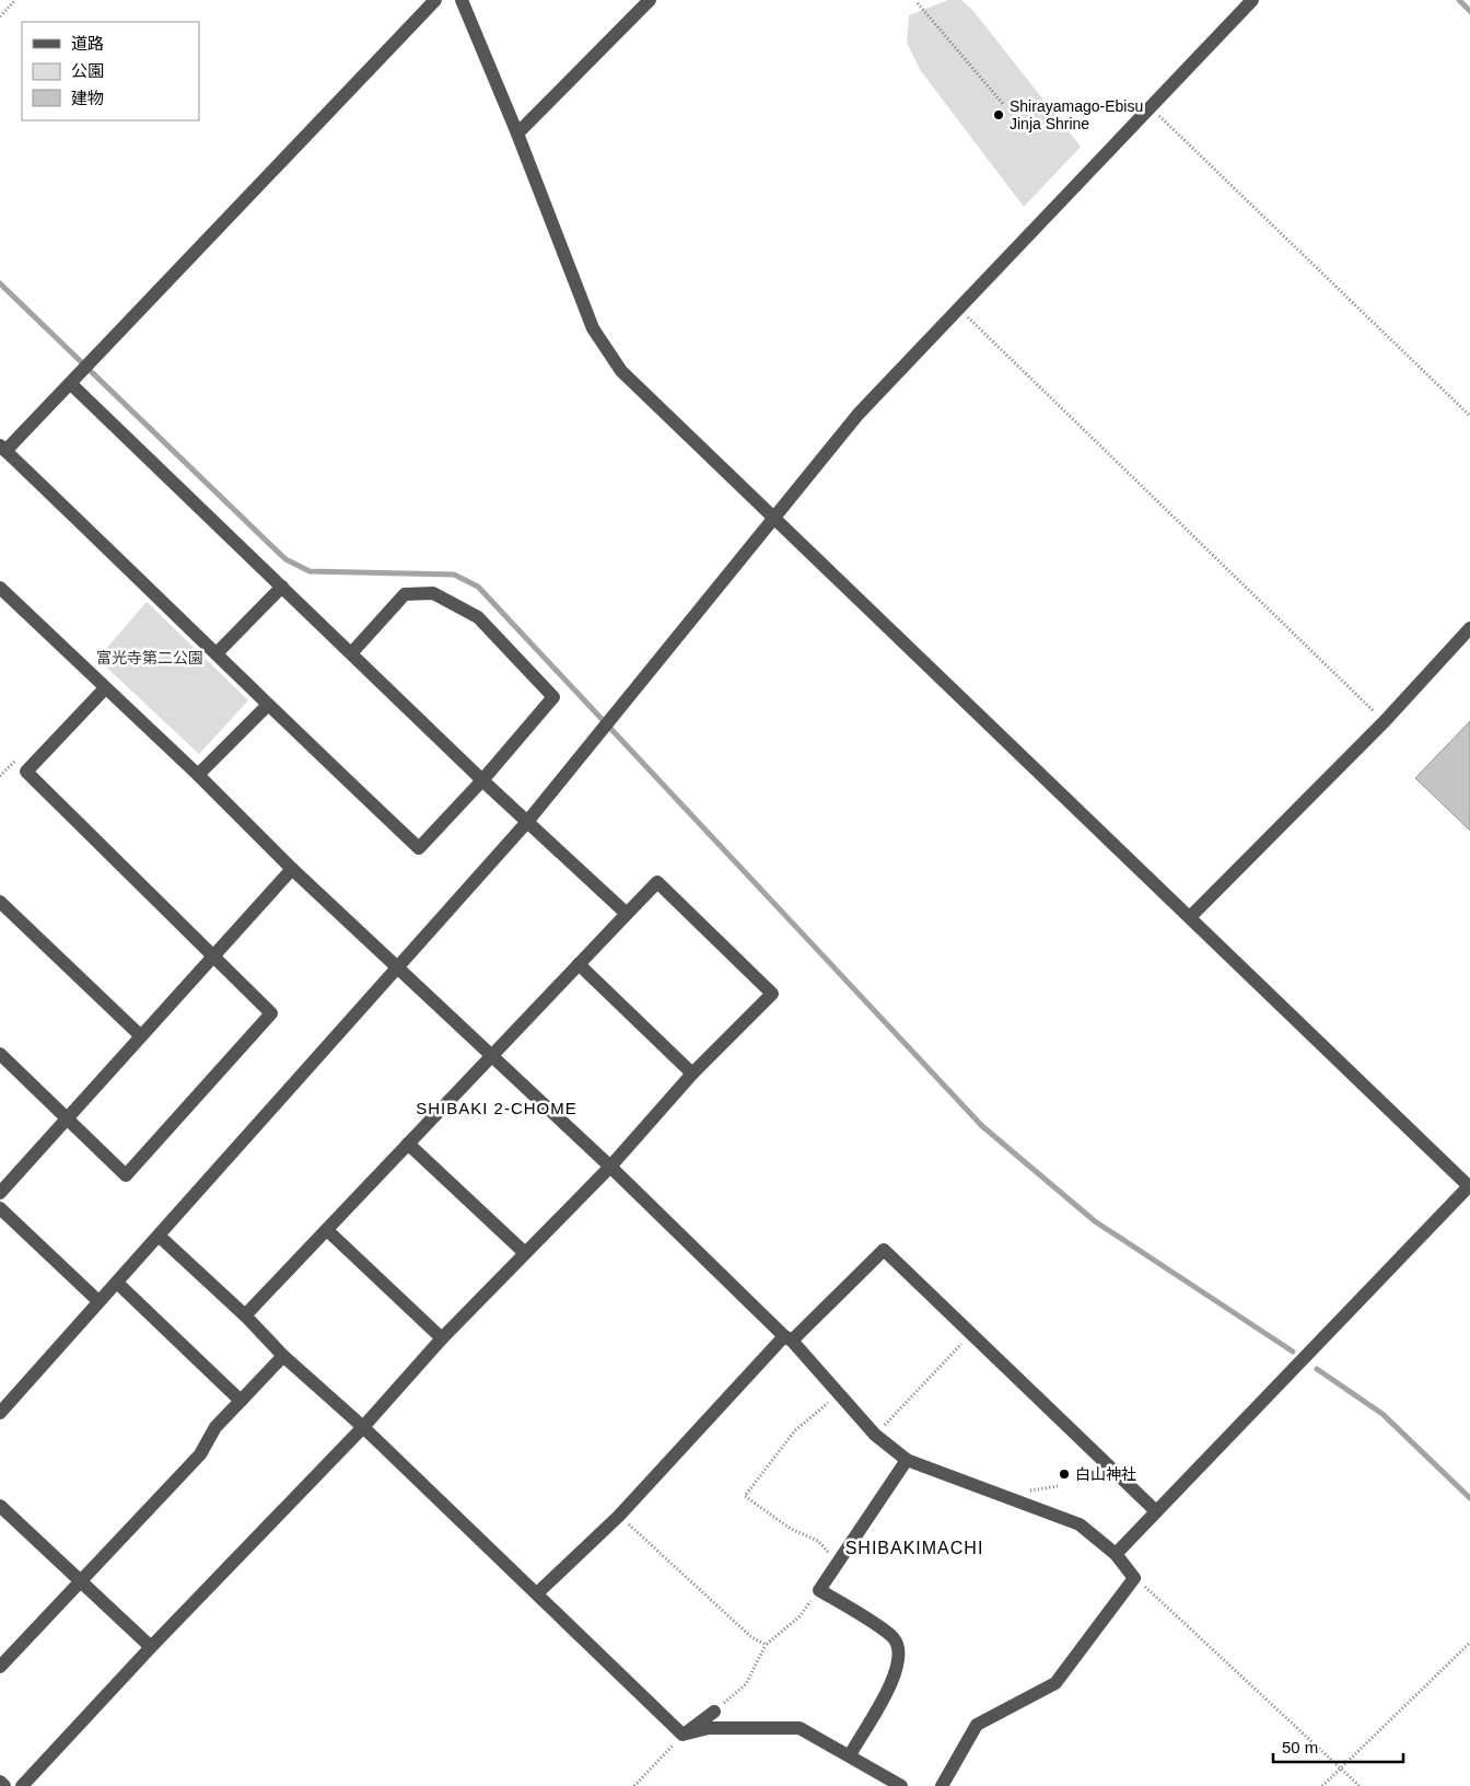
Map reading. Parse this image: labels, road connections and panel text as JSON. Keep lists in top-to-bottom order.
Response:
{
  "districts": ["SHIBAKI 2-CHOME", "SHIBAKIMACHI"],
  "parks": ["富光寺第二公園"],
  "places": ["Shirayamago-Ebisu Jinja Shrine", "白山神社"],
  "legend": ["道路", "公園", "建物"],
  "scale_bar": "50 m"
}
